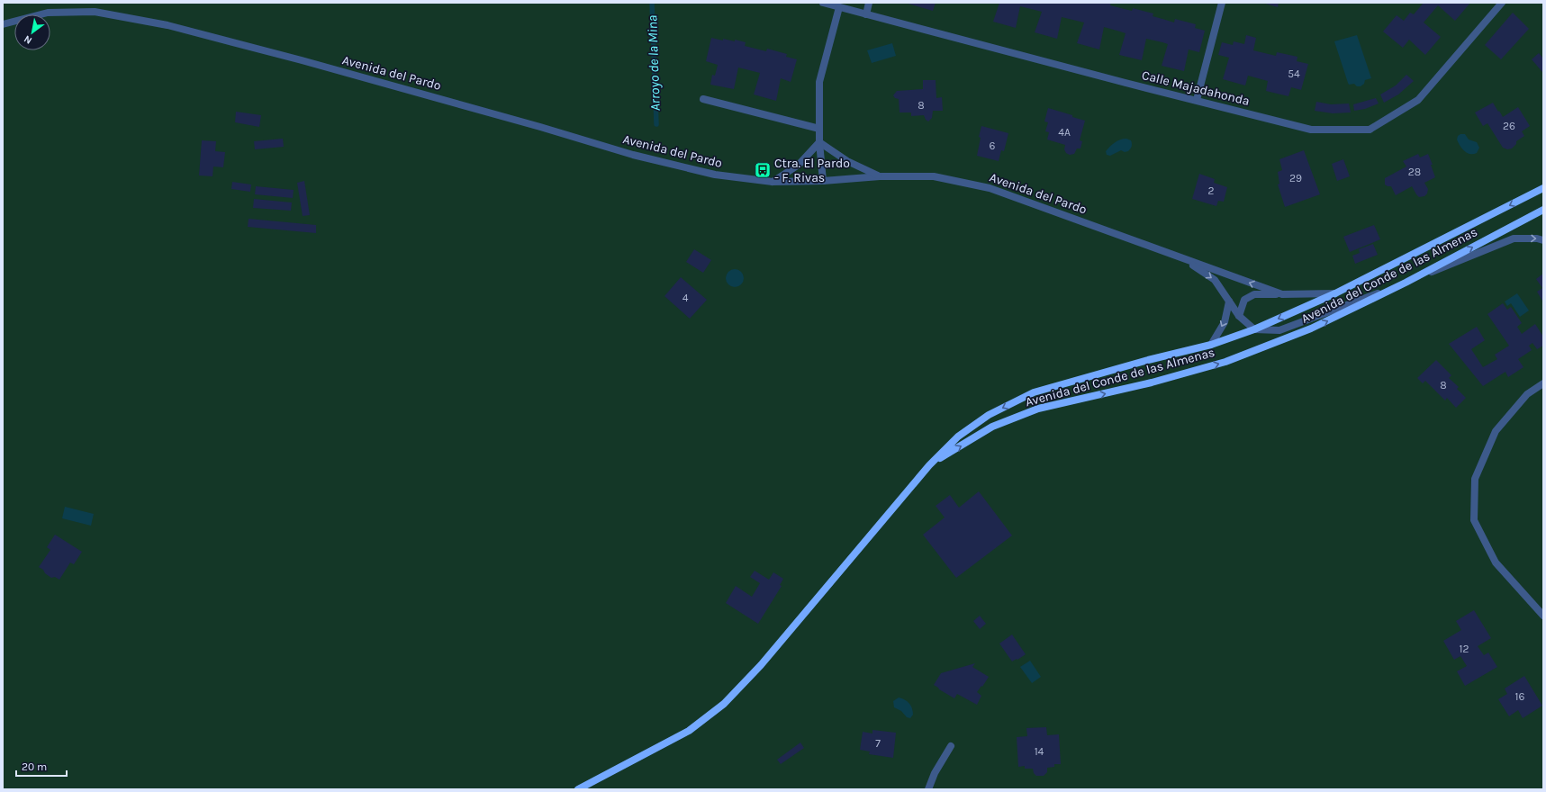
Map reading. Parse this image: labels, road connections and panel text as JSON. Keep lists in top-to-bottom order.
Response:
{
  "streets": {
    "main road": ["Avenida del Conde de las Almenas"],
    "street": ["Avenida del Pardo", "Calle Majadahonda"]
  },
  "water": ["Arroyo de la Mina"],
  "places": {
    "bus stop": ["Ctra. El Pardo - F. Rivas"]
  },
  "house_numbers": [
    "54",
    "8",
    "26",
    "4A",
    "6",
    "28",
    "29",
    "2",
    "4",
    "8",
    "12",
    "16",
    "7",
    "14"
  ],
  "scale_bar": "20 m",
  "north": "bottom left"
}
